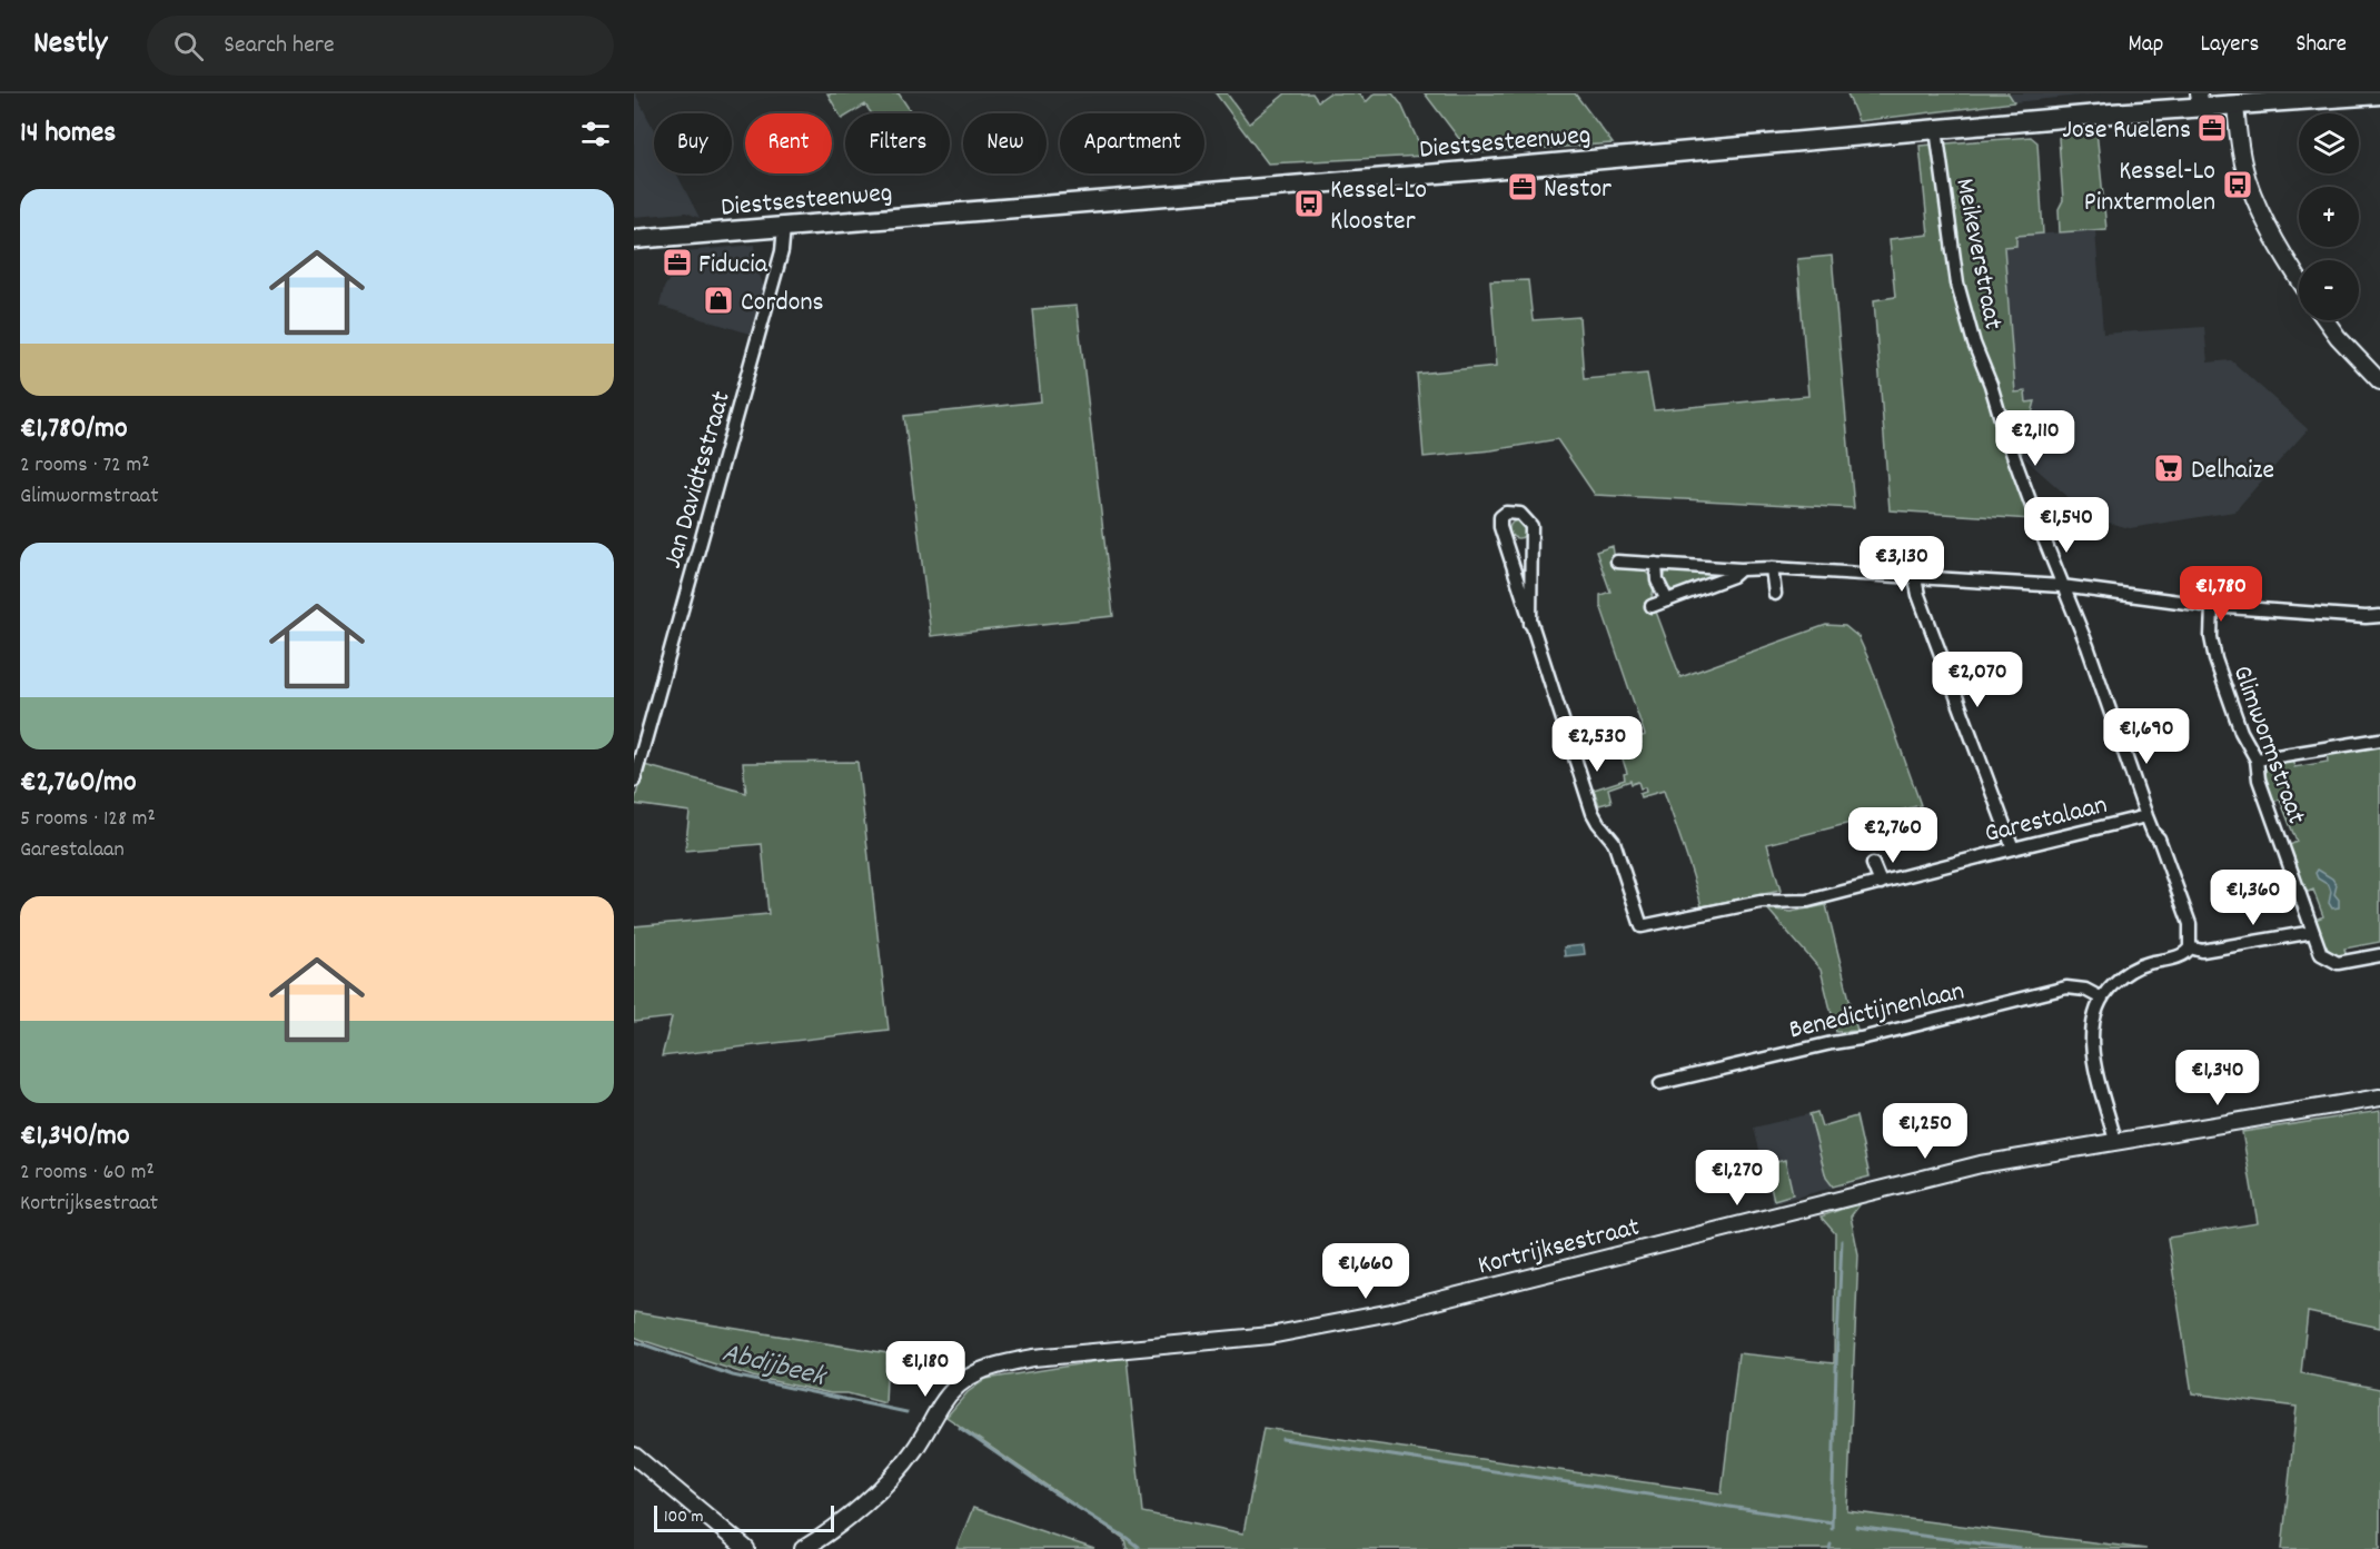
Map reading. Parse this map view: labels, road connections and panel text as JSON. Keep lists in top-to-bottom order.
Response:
{
  "streets": {
    "main road": ["Diestsesteenweg"],
    "street": [
      "Meikeverstraat",
      "Jan Davidtsstraat",
      "Glimwormstraat",
      "Garestalaan",
      "Benedictijnenlaan",
      "Kortrijksestraat"
    ]
  },
  "crossings": [
    ["Diestsesteenweg", "Meikeverstraat"],
    ["Diestsesteenweg", "Jan Davidtsstraat"],
    ["Meikeverstraat", "Garestalaan"]
  ],
  "water": ["Abdijbeek"],
  "places": {
    "office": ["Jose Ruelens", "Nestor", "Fiducia"],
    "bus stop": ["Kessel-Lo Pinxtermolen", "Kessel-Lo Klooster"],
    "shop": ["Cordons"],
    "supermarket": ["Delhaize"]
  },
  "scale_bar": "100 m",
  "page": {
    "header": "Nestly",
    "search": "Search here",
    "nav": ["Map", "Layers", "Share"],
    "heading": "14 homes",
    "map_buttons": ["+", "−"],
    "chip": [
      "Buy",
      "Rent",
      "Filters",
      "New",
      "Apartment"
    ],
    "list": [
      {
        "name": "€1,780/mo",
        "note": "2 rooms · 72 m² · Glimwormstraat"
      },
      {
        "name": "€2,760/mo",
        "note": "5 rooms · 128 m² · Garestalaan"
      },
      {
        "name": "€1,340/mo",
        "note": "2 rooms · 60 m² · Kortrijksestraat"
      }
    ],
    "price": [
      "€2,110",
      "€1,540",
      "€3,130",
      "€1,780",
      "€2,070",
      "€1,690",
      "€2,530",
      "€2,760",
      "€1,360",
      "€1,340",
      "€1,250",
      "€1,270",
      "€1,660",
      "€1,180"
    ],
    "scale": "100 m"
  }
}
